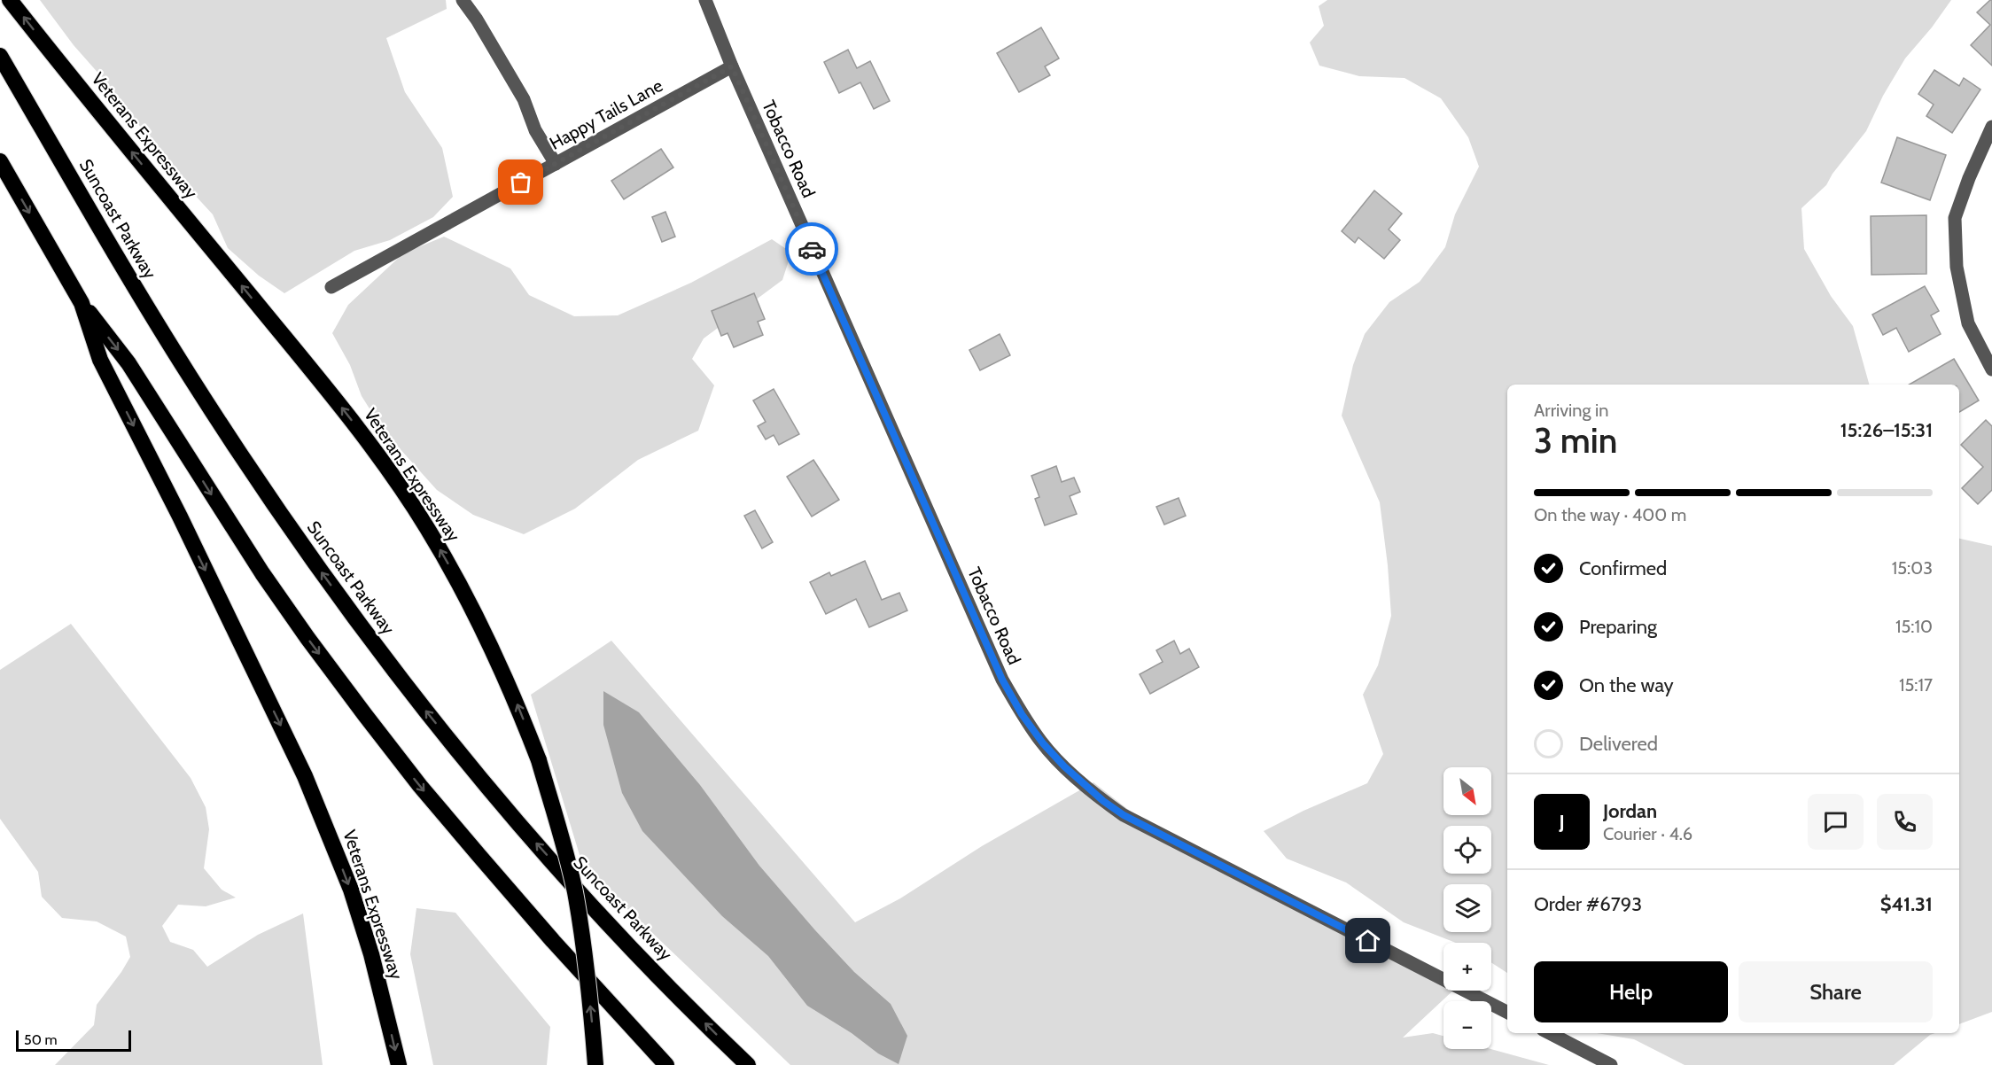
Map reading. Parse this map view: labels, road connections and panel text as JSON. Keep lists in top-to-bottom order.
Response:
{
  "streets": {
    "highway": ["Veterans Expressway", "Suncoast Parkway"],
    "street": ["Happy Tails Lane", "Tobacco Road"]
  },
  "crossings": [
    ["Happy Tails Lane", "Tobacco Road"]
  ],
  "scale_bar": "50 m",
  "north": "bottom right",
  "page": {
    "heading": ["3 min", "Arriving in", "15:26–15:31"],
    "panel": [
      "Jordan",
      "Courier · 4.6",
      "Order #6793",
      "$41.31"
    ],
    "bar": "On the way · 400 m",
    "list": [
      ["Confirmed", "15:03"],
      ["Preparing", "15:10"],
      ["On the way", "15:17"],
      "Delivered"
    ],
    "map_buttons": ["+", "−"],
    "round": "J",
    "buttons": ["Help", "Share"],
    "scale": "50 m"
  }
}
